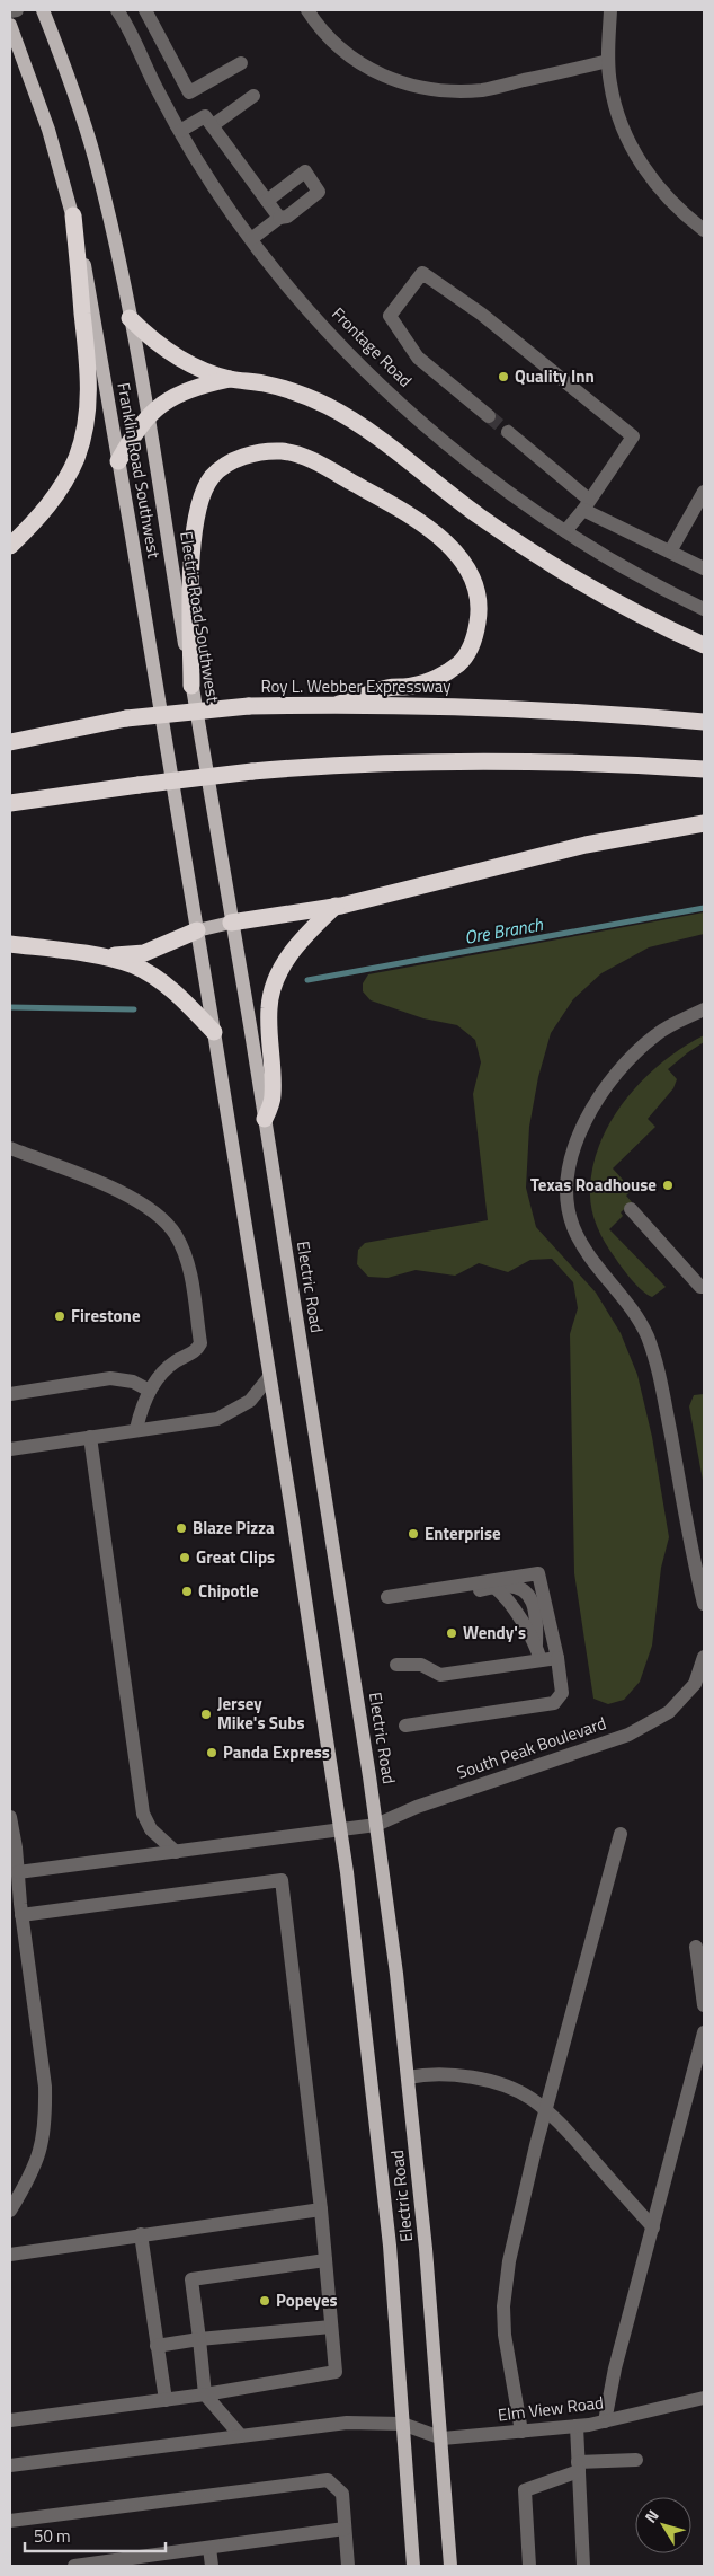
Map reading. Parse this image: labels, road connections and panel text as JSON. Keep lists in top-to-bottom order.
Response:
{
  "streets": {
    "highway": ["Roy L. Webber Expressway"],
    "main road": ["Franklin Road Southwest", "Electric Road Southwest", "Electric Road"],
    "street": ["Frontage Road", "South Peak Boulevard", "Elm View Road"]
  },
  "crossings": [
    ["Electric Road Southwest", "Electric Road"],
    ["Electric Road", "South Peak Boulevard"],
    ["Electric Road", "Elm View Road"]
  ],
  "water": ["Ore Branch"],
  "places": [
    "Quality Inn",
    "Texas Roadhouse",
    "Firestone",
    "Blaze Pizza",
    "Enterprise",
    "Great Clips",
    "Chipotle",
    "Wendy's",
    "Jersey Mike's Subs",
    "Panda Express",
    "Popeyes"
  ],
  "scale_bar": "50 m",
  "north": "top left"
}
